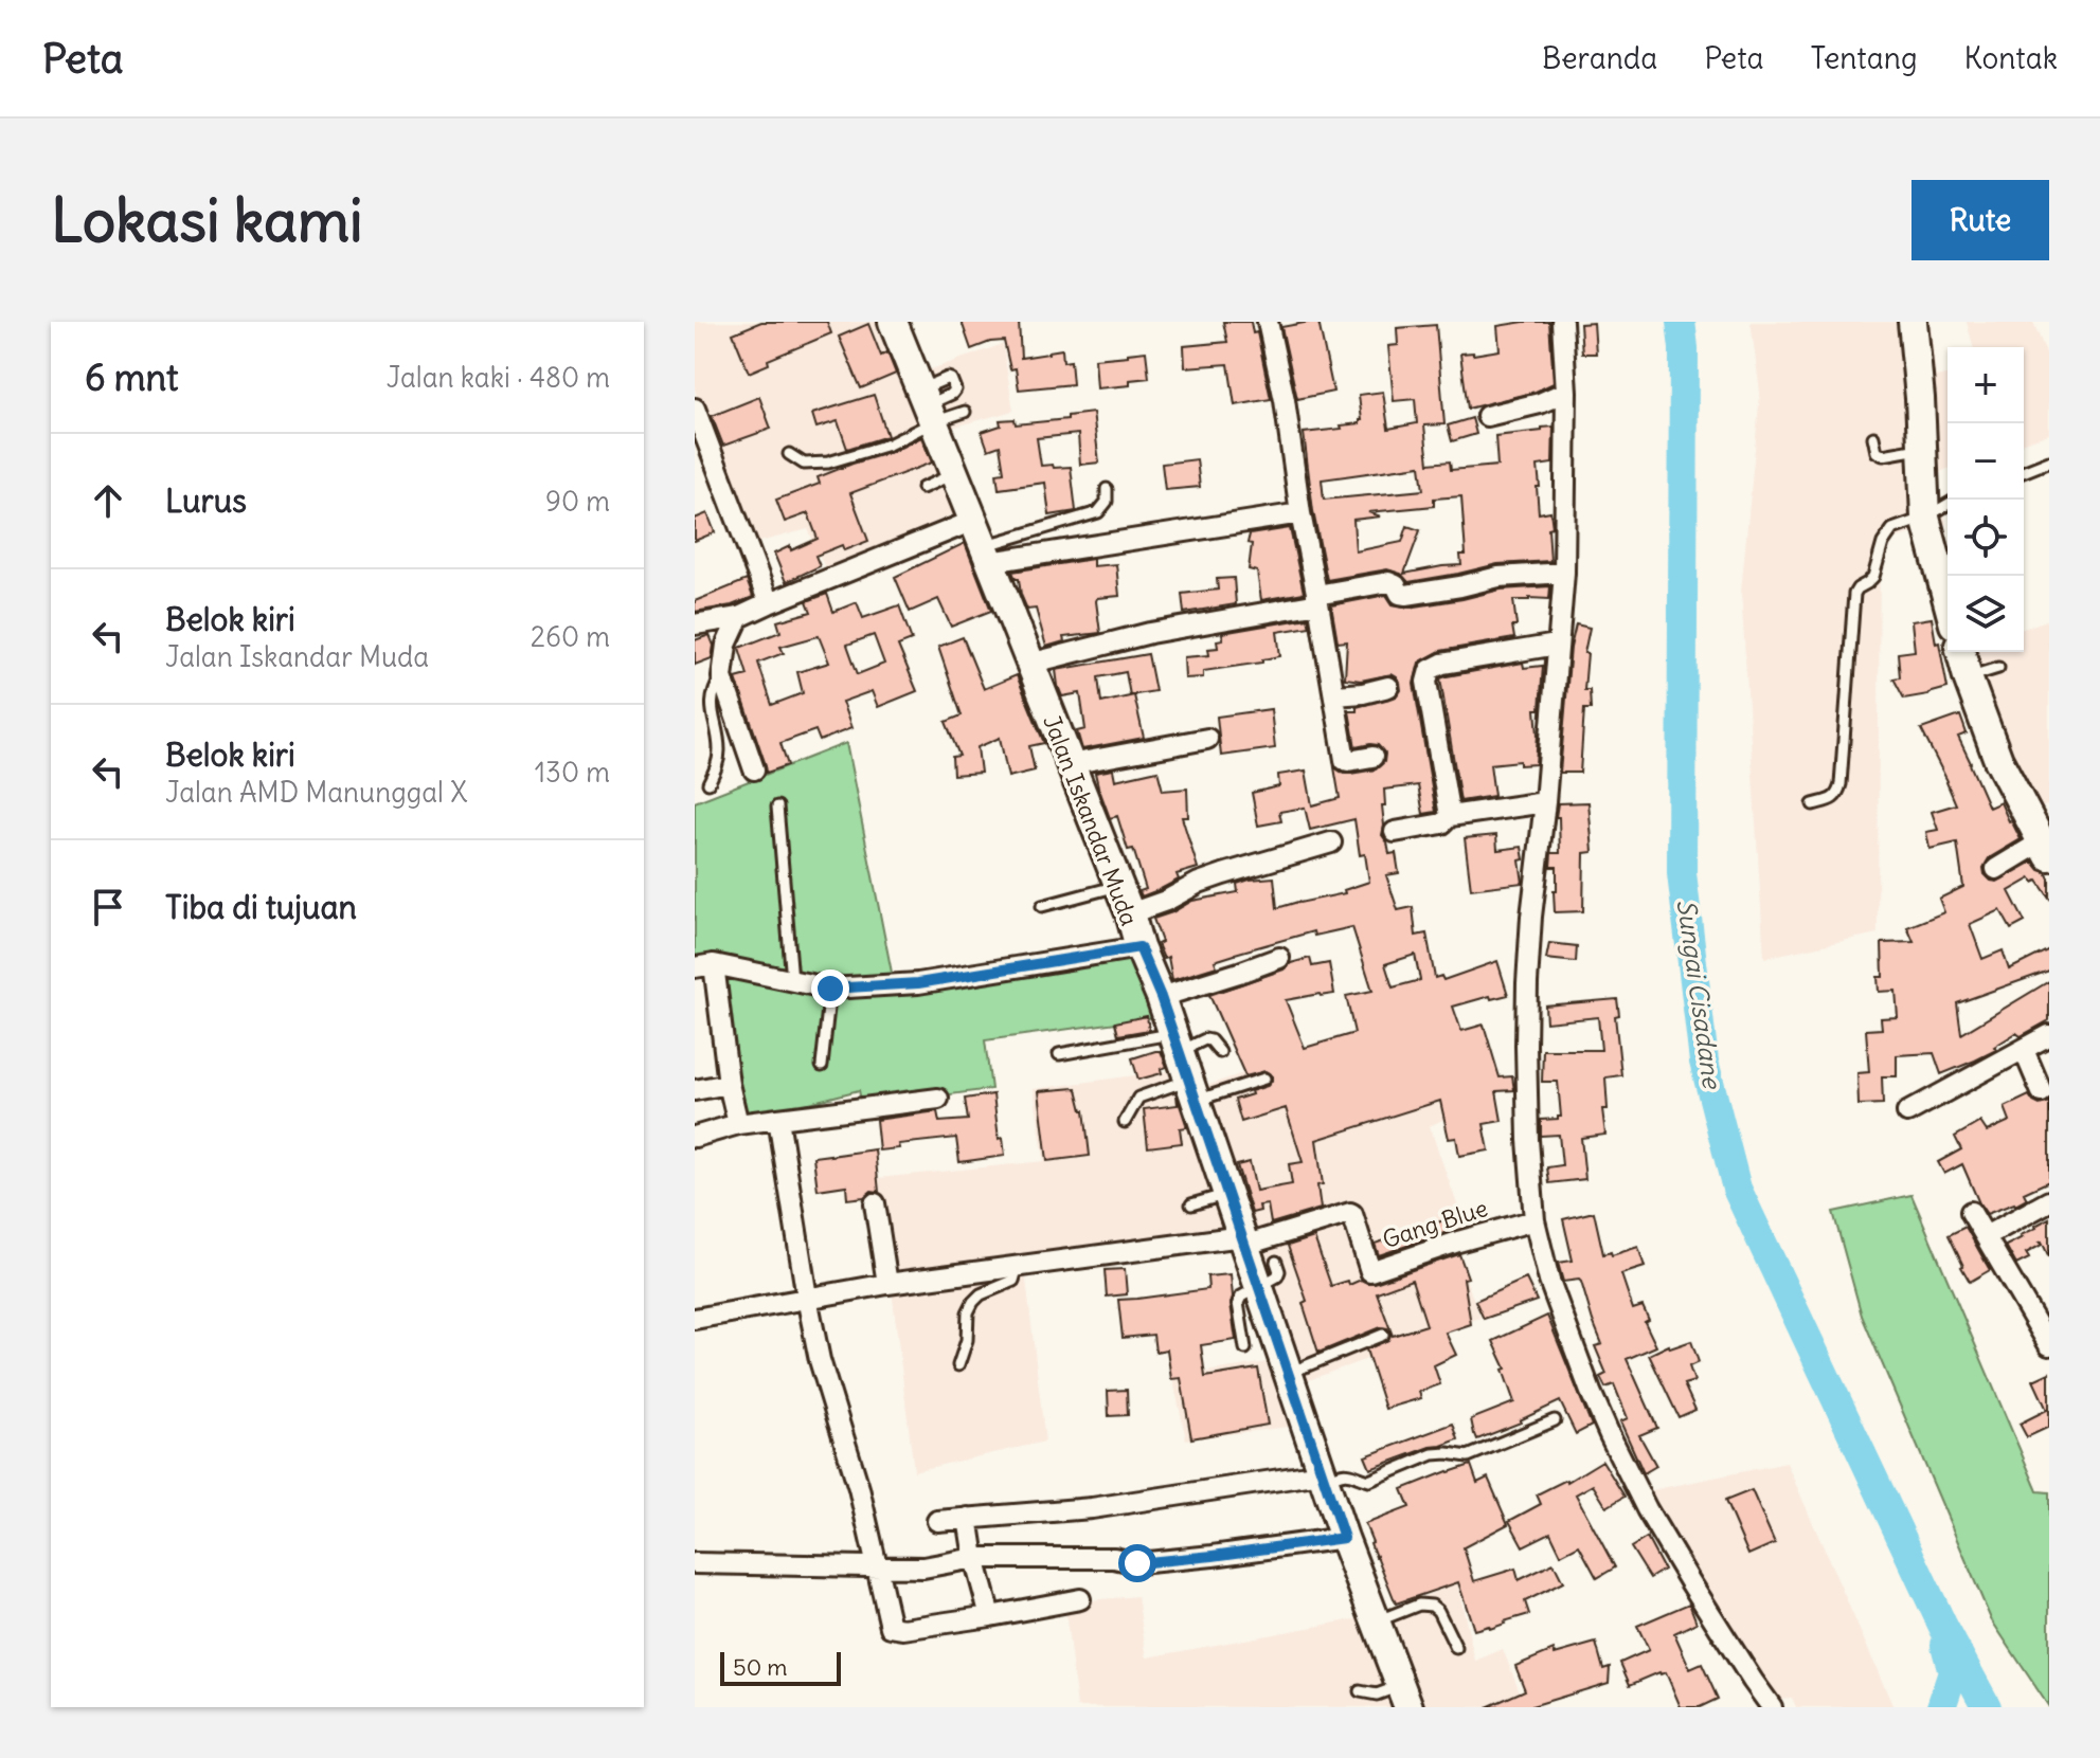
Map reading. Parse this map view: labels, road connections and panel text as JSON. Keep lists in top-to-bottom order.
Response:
{
  "streets": {
    "street": ["Jalan Iskandar Muda", "Gang Blue"]
  },
  "crossings": [
    ["Jalan Iskandar Muda", "Gang Blue"]
  ],
  "water": ["Sungai Cisadane"],
  "scale_bar": "50 m",
  "page": {
    "header": "Peta",
    "nav": [
      "Beranda",
      "Peta",
      "Tentang",
      "Kontak"
    ],
    "buttons": "Rute",
    "title": "Lokasi kami",
    "heading": ["6 mnt", "Jalan kaki · 480 m"],
    "map_buttons": ["+", "−"],
    "list": [
      ["Lurus", "90 m"],
      ["Belok kiri", "Jalan Iskandar Muda", "260 m"],
      ["Belok kiri", "Jalan AMD Manunggal X", "130 m"],
      "Tiba di tujuan"
    ],
    "scale": "50 m"
  }
}
